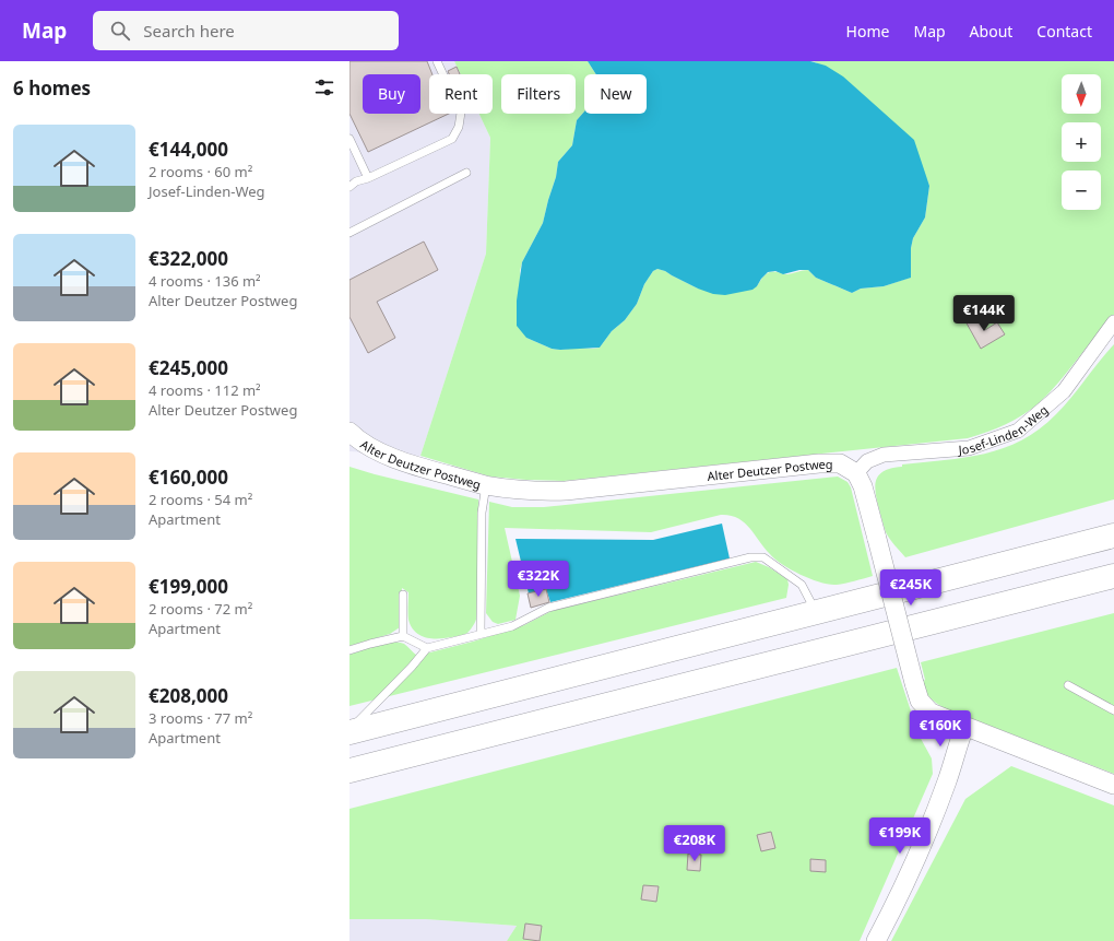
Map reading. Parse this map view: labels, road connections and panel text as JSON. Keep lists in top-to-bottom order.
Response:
{
  "streets": {
    "street": ["Josef-Linden-Weg", "Alter Deutzer Postweg"]
  },
  "crossings": [
    ["Josef-Linden-Weg", "Alter Deutzer Postweg"]
  ],
  "north": "bottom",
  "page": {
    "header": "Map",
    "search": "Search here",
    "nav": [
      "Home",
      "Map",
      "About",
      "Contact"
    ],
    "heading": "6 homes",
    "map_buttons": ["+", "−"],
    "chip": [
      "Buy",
      "Rent",
      "Filters",
      "New"
    ],
    "list": [
      {
        "name": "€144,000",
        "note": "2 rooms · 60 m² · Josef-Linden-Weg"
      },
      {
        "name": "€322,000",
        "note": "4 rooms · 136 m² · Alter Deutzer Postweg"
      },
      {
        "name": "€245,000",
        "note": "4 rooms · 112 m² · Alter Deutzer Postweg"
      },
      {
        "name": "€160,000",
        "note": "2 rooms · 54 m² · Apartment"
      },
      {
        "name": "€199,000",
        "note": "2 rooms · 72 m² · Apartment"
      },
      {
        "name": "€208,000",
        "note": "3 rooms · 77 m² · Apartment"
      }
    ],
    "price": [
      "€144K",
      "€322K",
      "€245K",
      "€160K",
      "€199K",
      "€208K"
    ]
  }
}
